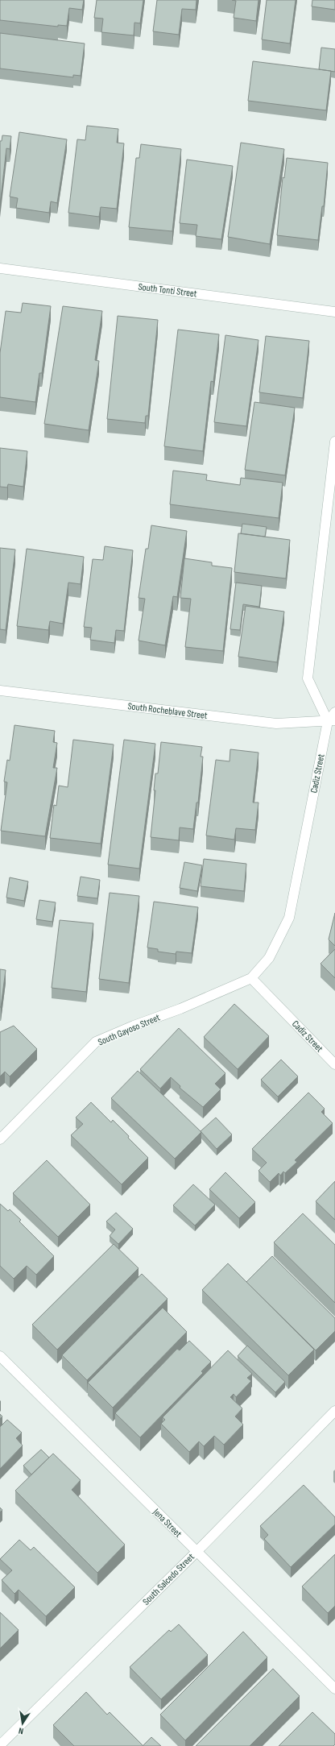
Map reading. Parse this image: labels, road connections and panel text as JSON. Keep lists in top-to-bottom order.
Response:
{
  "streets": {
    "street": [
      "South Tonti Street",
      "South Rocheblave Street",
      "Cadiz Street",
      "South Gayoso Street",
      "Jena Street",
      "South Salcedo Street"
    ]
  },
  "crossings": [
    ["South Rocheblave Street", "Cadiz Street"],
    ["Cadiz Street", "South Gayoso Street"],
    ["Jena Street", "South Salcedo Street"]
  ],
  "north": "bottom"
}
